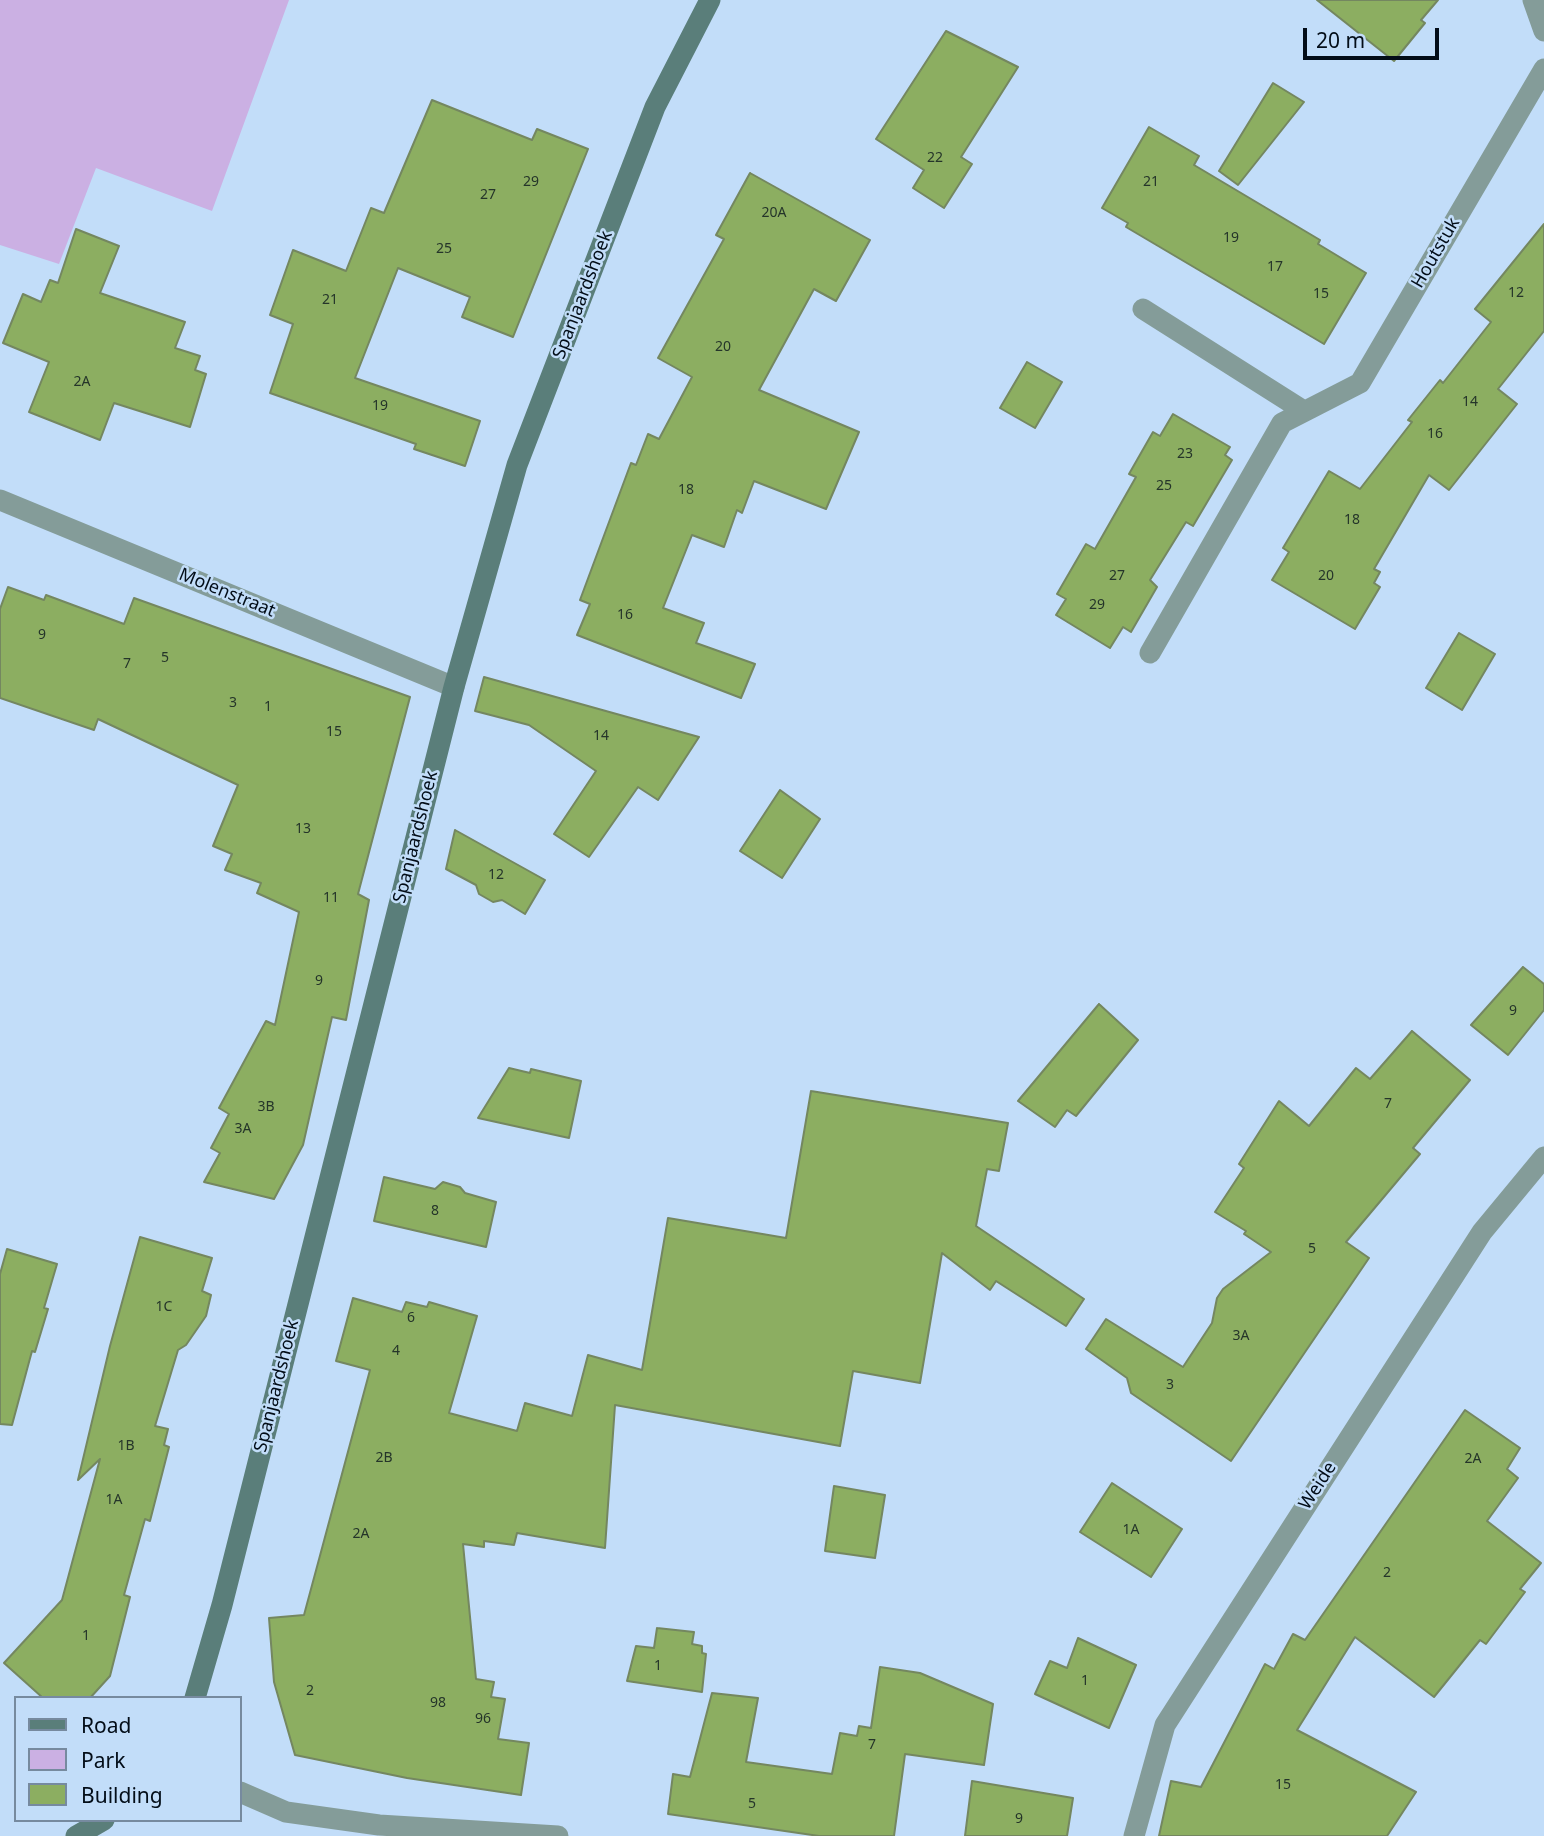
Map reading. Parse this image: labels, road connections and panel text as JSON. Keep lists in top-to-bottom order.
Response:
{
  "streets": {
    "street": [
      "Houtstuk",
      "Spanjaardshoek",
      "Molenstraat",
      "Weide"
    ]
  },
  "crossings": [
    ["Spanjaardshoek", "Molenstraat"]
  ],
  "house_numbers": [
    "22",
    "29",
    "21",
    "27",
    "20A",
    "19",
    "25",
    "17",
    "12",
    "15",
    "21",
    "20",
    "2A",
    "14",
    "19",
    "16",
    "23",
    "25",
    "18",
    "18",
    "27",
    "20",
    "29",
    "16",
    "9",
    "5",
    "7",
    "3",
    "1",
    "15",
    "14",
    "13",
    "12",
    "11",
    "9",
    "9",
    "7",
    "3B",
    "3A",
    "8",
    "5",
    "1C",
    "6",
    "3A",
    "4",
    "3",
    "1B",
    "2B",
    "2A",
    "1A",
    "1A",
    "2A",
    "2",
    "1",
    "1",
    "1",
    "2",
    "98",
    "96",
    "7",
    "15",
    "5",
    "9"
  ],
  "legend": ["Road", "Park", "Building"],
  "scale_bar": "20 m"
}
